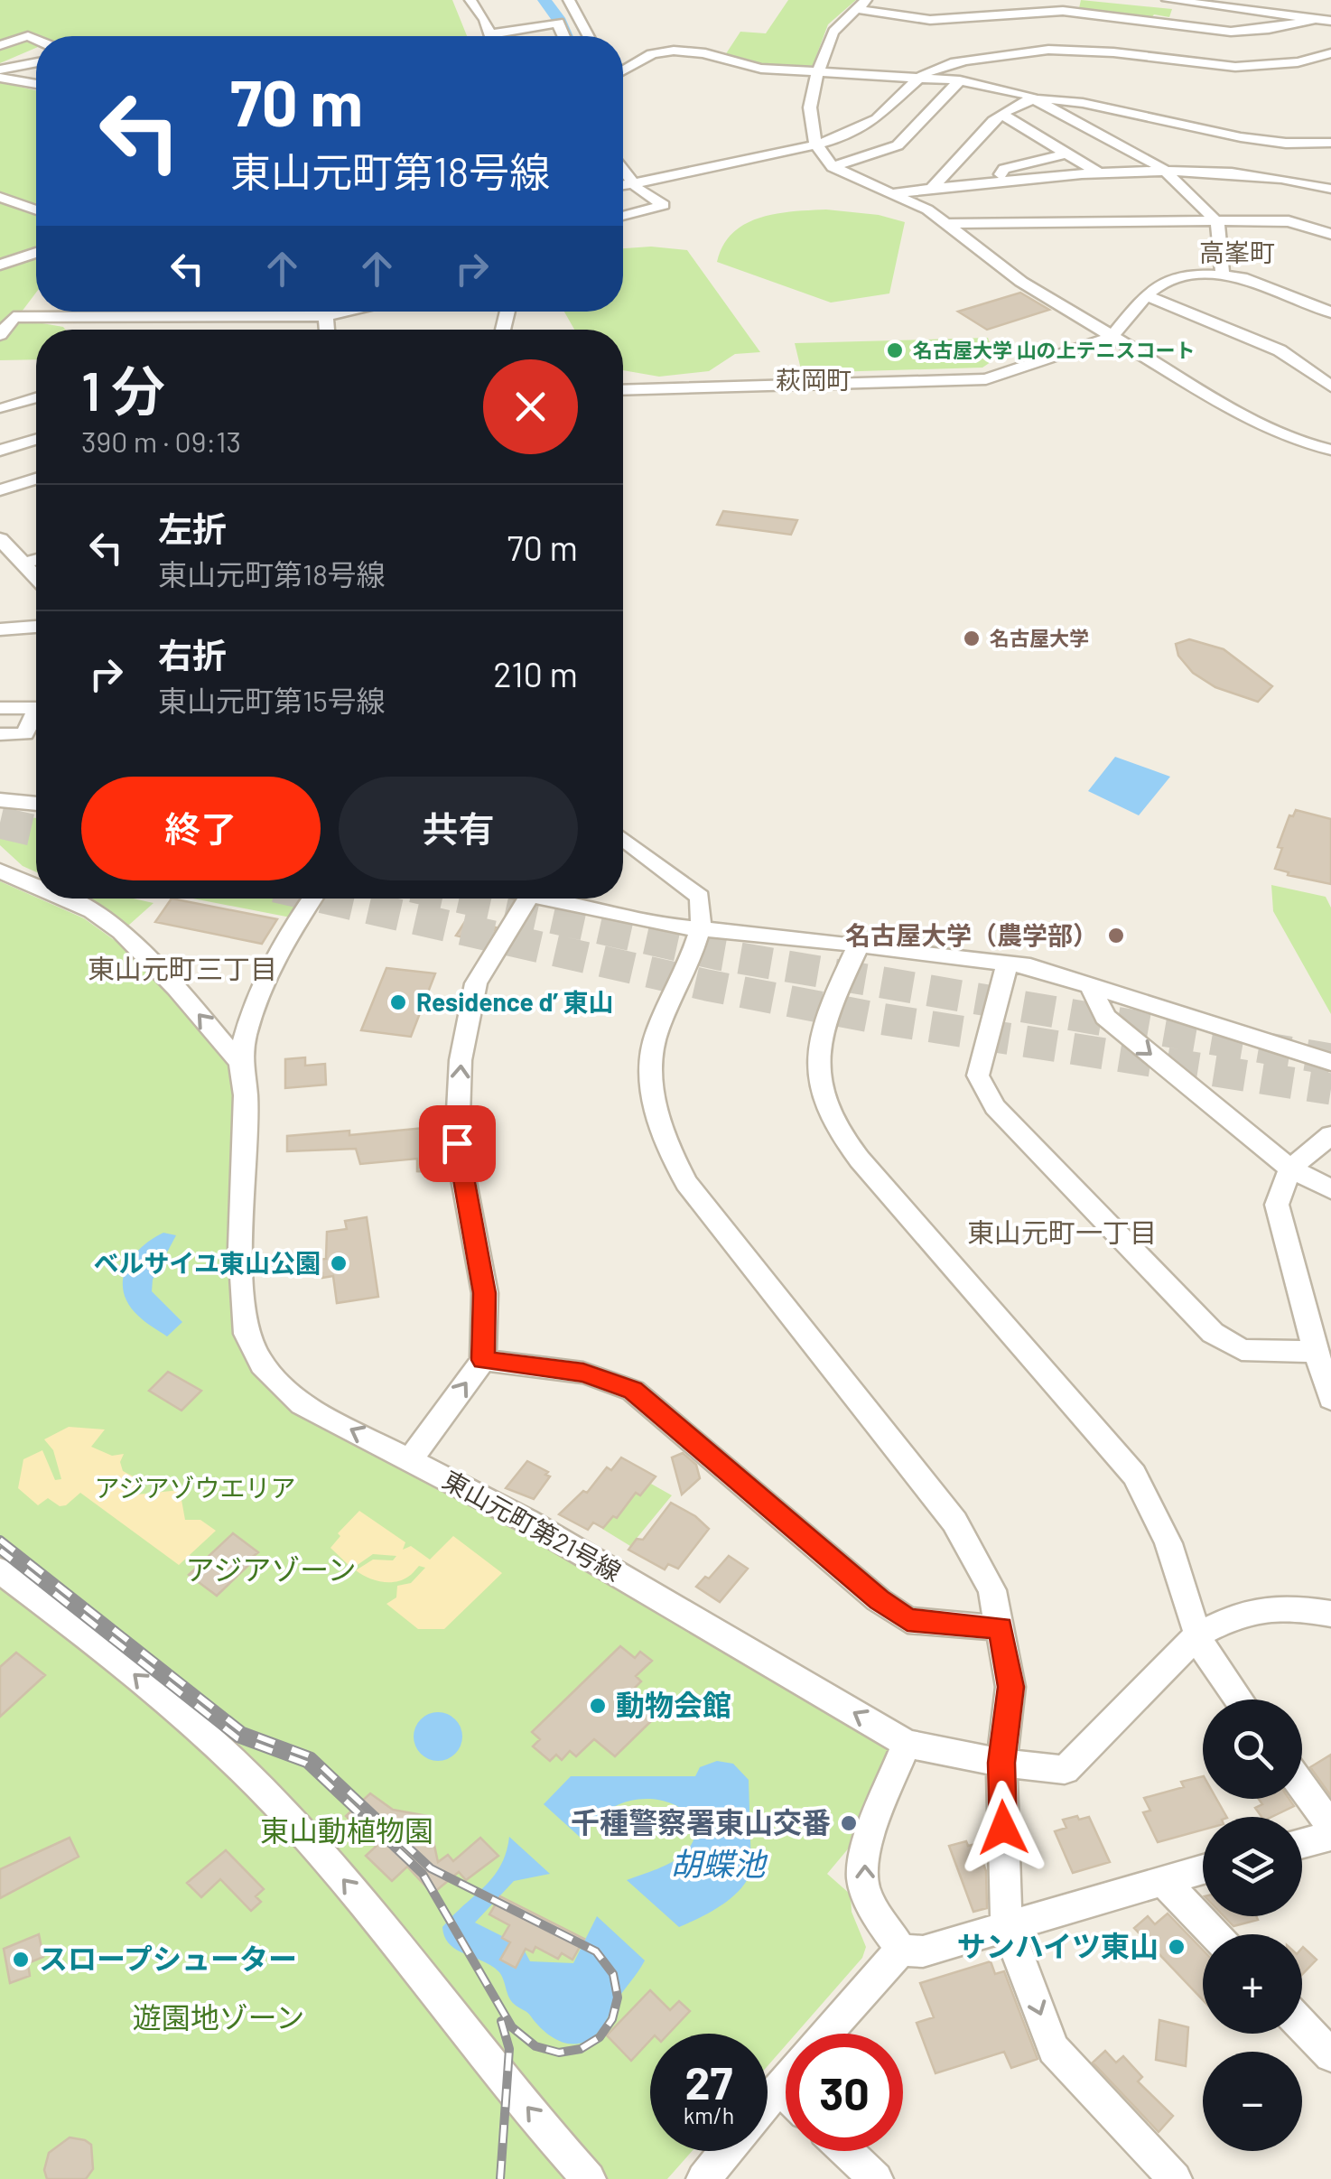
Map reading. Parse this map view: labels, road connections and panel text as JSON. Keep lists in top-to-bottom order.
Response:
{
  "streets": {
    "street": ["東山元町第21号線"]
  },
  "districts": [
    "高峯町",
    "萩岡町",
    "東山元町三丁目",
    "東山元町一丁目"
  ],
  "water": ["胡蝶池"],
  "parks": [
    "アジアゾウエリア",
    "アジアゾーン",
    "東山動植物園",
    "遊園地ゾーン"
  ],
  "places": [
    "名古屋大学 山の上テニスコート",
    "名古屋大学",
    "名古屋大学（農学部）",
    "Residence d’ 東山",
    "ベルサイユ東山公園",
    "動物会館",
    "千種警察署東山交番",
    "サンハイツ東山",
    "スロープシューター"
  ],
  "page": {
    "turn": ["70 m", "東山元町第18号線"],
    "heading": ["1 分", "390 m · 09:13"],
    "list": [
      {
        "name": "左折",
        "note": "東山元町第18号線",
        "value": "70 m"
      },
      {
        "name": "右折",
        "note": "東山元町第15号線",
        "value": "210 m"
      }
    ],
    "buttons": ["終了", "共有"],
    "map_buttons": ["+", "−"],
    "speed": "27 km/h",
    "limit": "30"
  }
}
